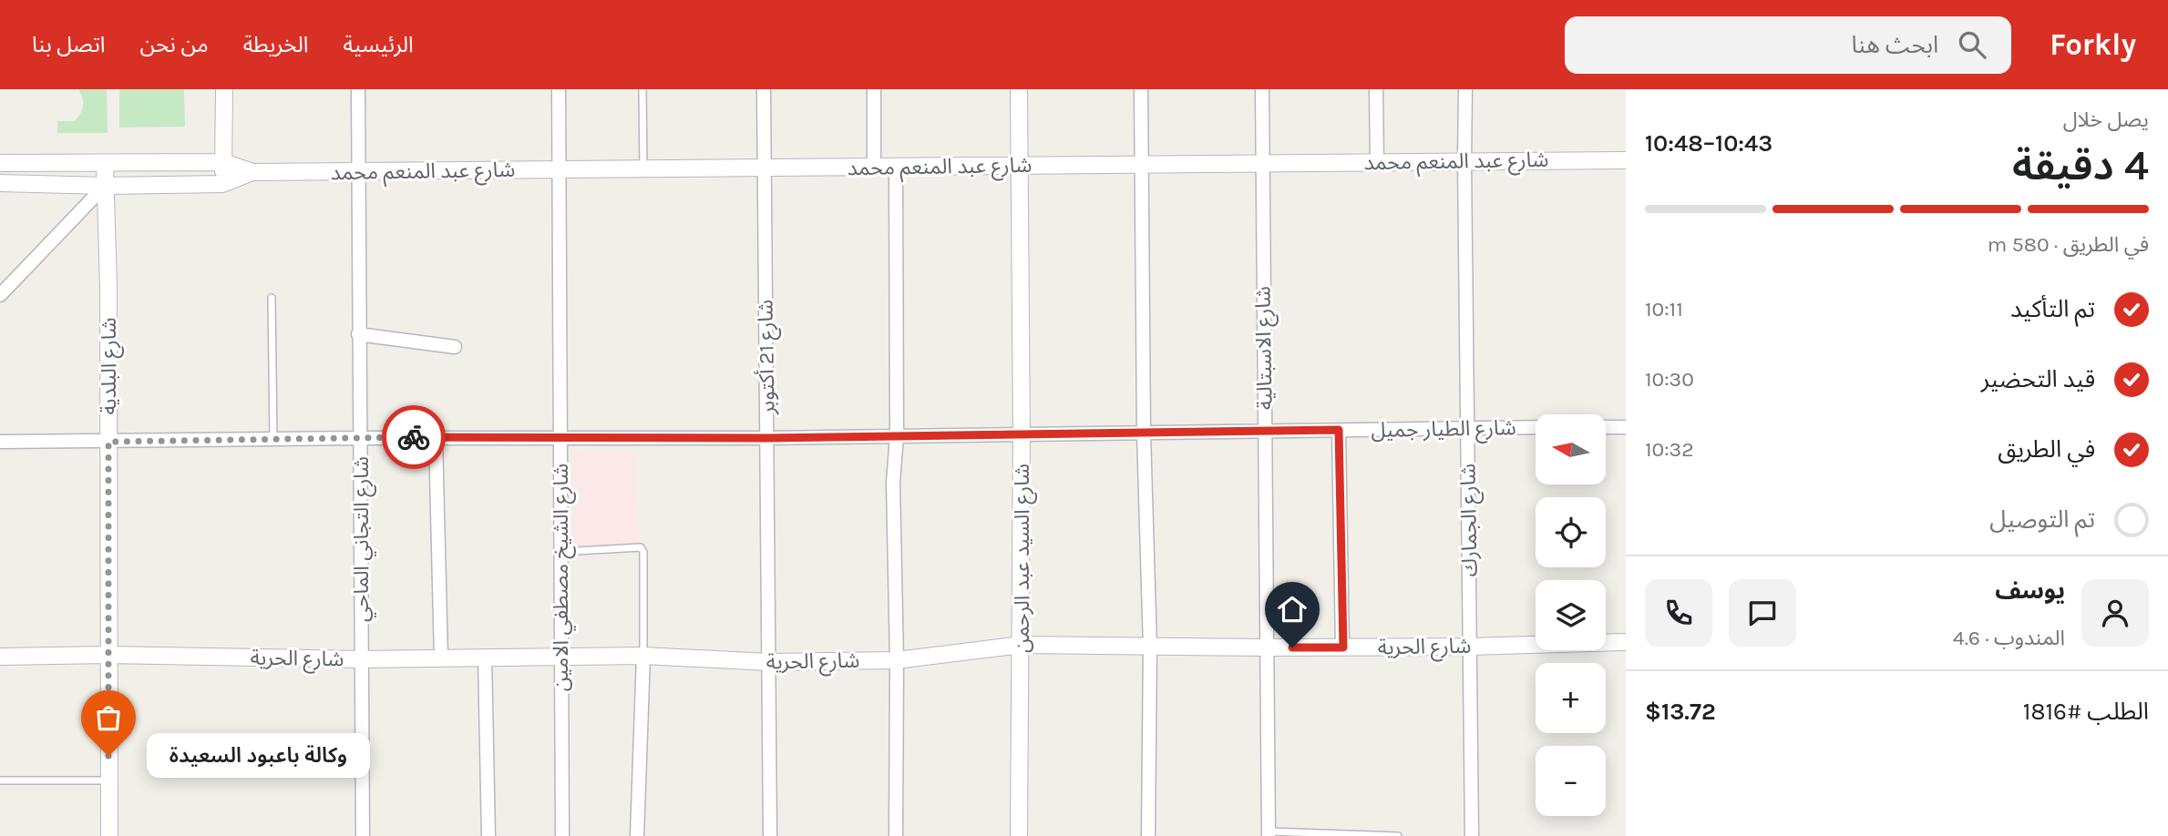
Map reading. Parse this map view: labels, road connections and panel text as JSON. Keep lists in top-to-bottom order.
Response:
{
  "streets": {
    "street": [
      "شارع عبد المنعم محمد",
      "شارع الاسبتالية",
      "شارع 21 أكتوبر",
      "شارع البلدية",
      "شارع الطيار جميل",
      "شارع الجمارك",
      "شارع التجاني الماحي",
      "شارع السيد عبد الرحمن",
      "شارع الشيخ مصطفي الامين",
      "شارع الحرية"
    ]
  },
  "crossings": [
    ["شارع عبد المنعم محمد", "شارع الاسبتالية"],
    ["شارع عبد المنعم محمد", "شارع 21 أكتوبر"],
    ["شارع عبد المنعم محمد", "شارع البلدية"],
    ["شارع عبد المنعم محمد", "شارع الجمارك"],
    ["شارع عبد المنعم محمد", "شارع التجاني الماحي"],
    ["شارع عبد المنعم محمد", "شارع السيد عبد الرحمن"],
    ["شارع عبد المنعم محمد", "شارع الشيخ مصطفي الامين"],
    ["شارع الاسبتالية", "شارع الطيار جميل"],
    ["شارع الاسبتالية", "شارع الحرية"],
    ["شارع 21 أكتوبر", "شارع الطيار جميل"],
    ["شارع 21 أكتوبر", "شارع الحرية"],
    ["شارع البلدية", "شارع الطيار جميل"],
    ["شارع البلدية", "شارع الحرية"],
    ["شارع الطيار جميل", "شارع الجمارك"],
    ["شارع الطيار جميل", "شارع التجاني الماحي"],
    ["شارع الطيار جميل", "شارع السيد عبد الرحمن"],
    ["شارع الطيار جميل", "شارع الشيخ مصطفي الامين"],
    ["شارع الجمارك", "شارع الحرية"],
    ["شارع التجاني الماحي", "شارع الحرية"],
    ["شارع السيد عبد الرحمن", "شارع الحرية"],
    ["شارع الشيخ مصطفي الامين", "شارع الحرية"]
  ],
  "places": ["وكالة باعبود السعيدة"],
  "north": "left",
  "page": {
    "header": "Forkly",
    "search": "ابحث هنا",
    "nav": [
      "الرئيسية",
      "الخريطة",
      "من نحن",
      "اتصل بنا"
    ],
    "heading": ["4 دقيقة", "يصل خلال", "10:43–10:48"],
    "panel": [
      "يوسف",
      "المندوب · 4.6",
      "الطلب #1816",
      "$13.72"
    ],
    "bar": "في الطريق · 580 m",
    "list": [
      ["تم التأكيد", "10:11"],
      ["قيد التحضير", "10:30"],
      ["في الطريق", "10:32"],
      "تم التوصيل"
    ],
    "map_buttons": ["+", "−"],
    "bubble": "وكالة باعبود السعيدة"
  }
}
